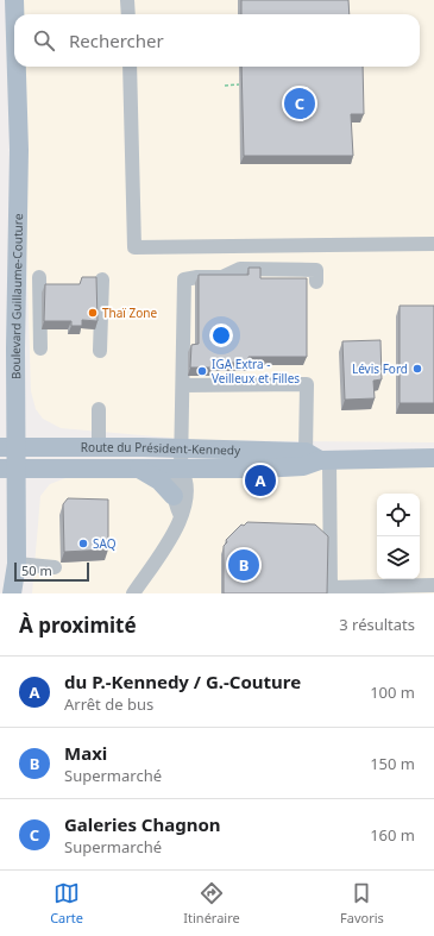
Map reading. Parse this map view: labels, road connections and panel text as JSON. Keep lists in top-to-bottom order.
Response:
{
  "streets": {
    "main road": ["Boulevard Guillaume-Couture", "Route du Président-Kennedy"]
  },
  "crossings": [
    ["Boulevard Guillaume-Couture", "Route du Président-Kennedy"]
  ],
  "places": [
    "Thaï Zone",
    "Lévis Ford",
    "IGA Extra - Veilleux et Filles",
    "SAQ"
  ],
  "scale_bar": "50 m",
  "page": {
    "search": "Rechercher",
    "pins": ["C", "A", "B"],
    "scale": "50 m",
    "heading": ["À proximité", "3 résultats"],
    "list": [
      {
        "mark": "A",
        "name": "du P.-Kennedy / G.-Couture",
        "note": "Arrêt de bus",
        "value": "100 m"
      },
      {
        "mark": "B",
        "name": "Maxi",
        "note": "Supermarché",
        "value": "150 m"
      },
      {
        "mark": "C",
        "name": "Galeries Chagnon",
        "note": "Supermarché",
        "value": "160 m"
      }
    ],
    "nav": ["Carte", "Itinéraire", "Favoris"]
  }
}
